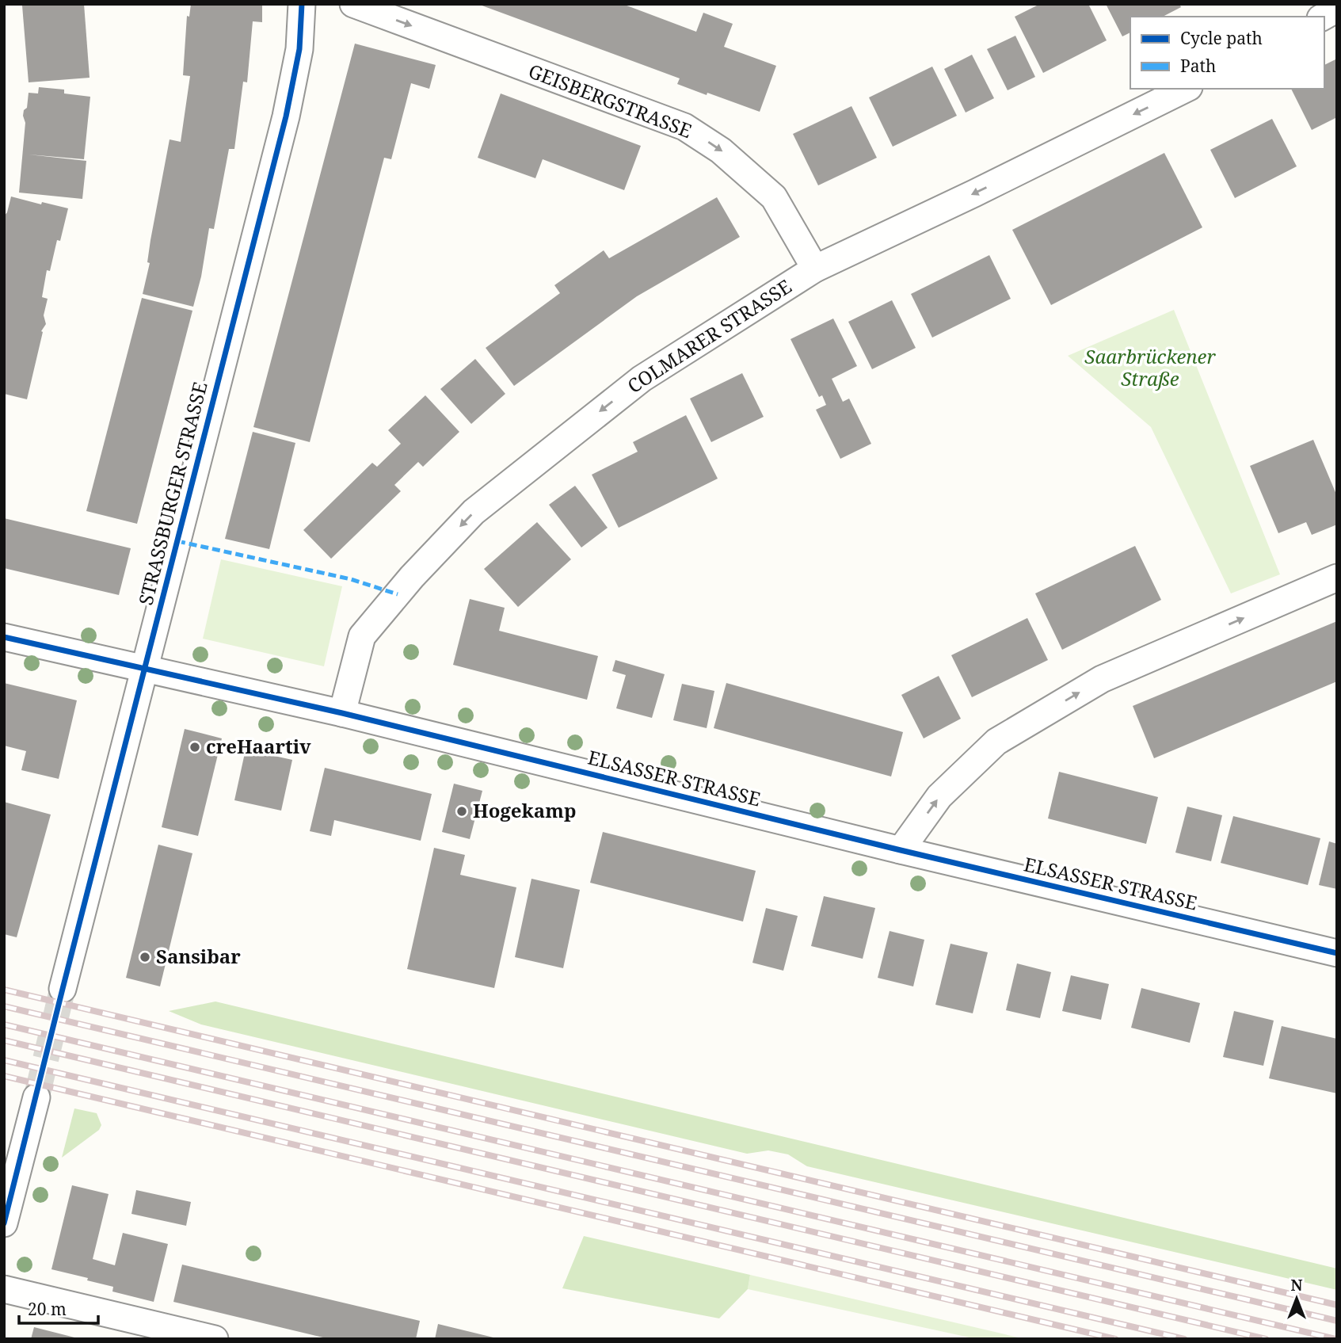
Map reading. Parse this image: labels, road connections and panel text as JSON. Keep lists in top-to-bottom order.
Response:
{
  "streets": {
    "street": [
      "GEISBERGSTRASSE",
      "COLMARER STRASSE",
      "STRASSBURGER STRASSE",
      "ELSASSER STRASSE"
    ]
  },
  "crossings": [
    ["GEISBERGSTRASSE", "COLMARER STRASSE"],
    ["COLMARER STRASSE", "ELSASSER STRASSE"],
    ["STRASSBURGER STRASSE", "ELSASSER STRASSE"]
  ],
  "one_way": ["GEISBERGSTRASSE", "COLMARER STRASSE"],
  "parks": ["Saarbrückener Straße"],
  "places": ["creHaartiv", "Hogekamp", "Sansibar"],
  "legend": ["Cycle path", "Path"],
  "scale_bar": "20 m",
  "north": "top"
}
